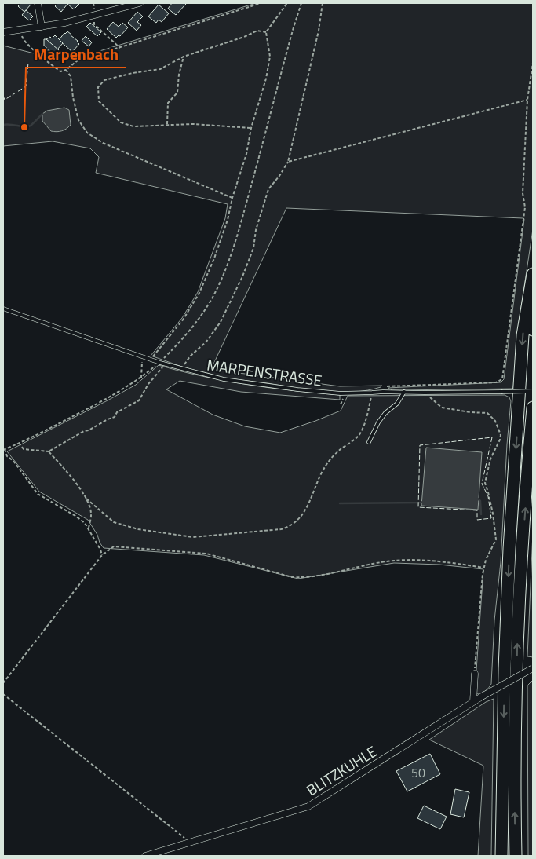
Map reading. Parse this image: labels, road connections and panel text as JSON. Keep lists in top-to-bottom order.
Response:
{
  "streets": {
    "street": ["BLITZKUHLE"],
    "lane": ["MARPENSTRASSE"]
  },
  "places": ["Marpenbach"],
  "house_numbers": ["50"]
}
